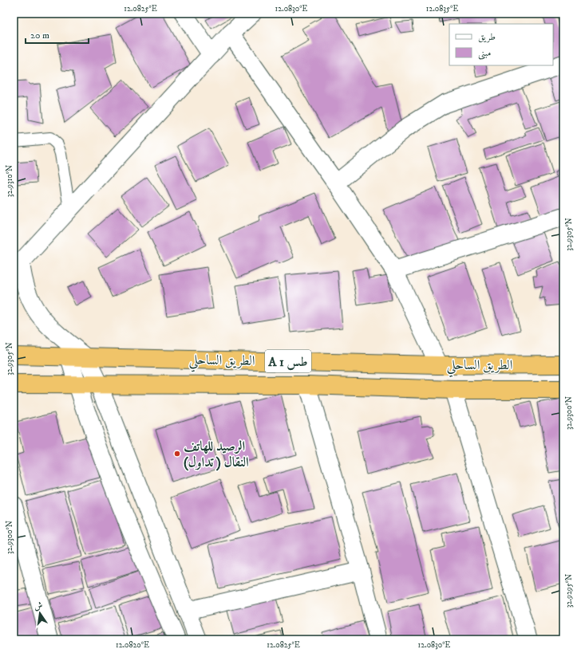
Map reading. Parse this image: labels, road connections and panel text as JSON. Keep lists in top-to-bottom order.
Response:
{
  "streets": {
    "highway": ["الطريق الساحلي", "A 1 طس"]
  },
  "places": ["الرصيد للهاتف النقال ( تداول)"],
  "legend": ["طريق", "مبنى"],
  "scale_bar": "20 m",
  "north": "top",
  "coordinates": [
    "12.0825°E",
    "12.0830°E",
    "12.0835°E",
    "32.9310°N",
    "32.9305°N",
    "32.9300°N",
    "32.9295°N",
    "12.0820°E"
  ]
}
